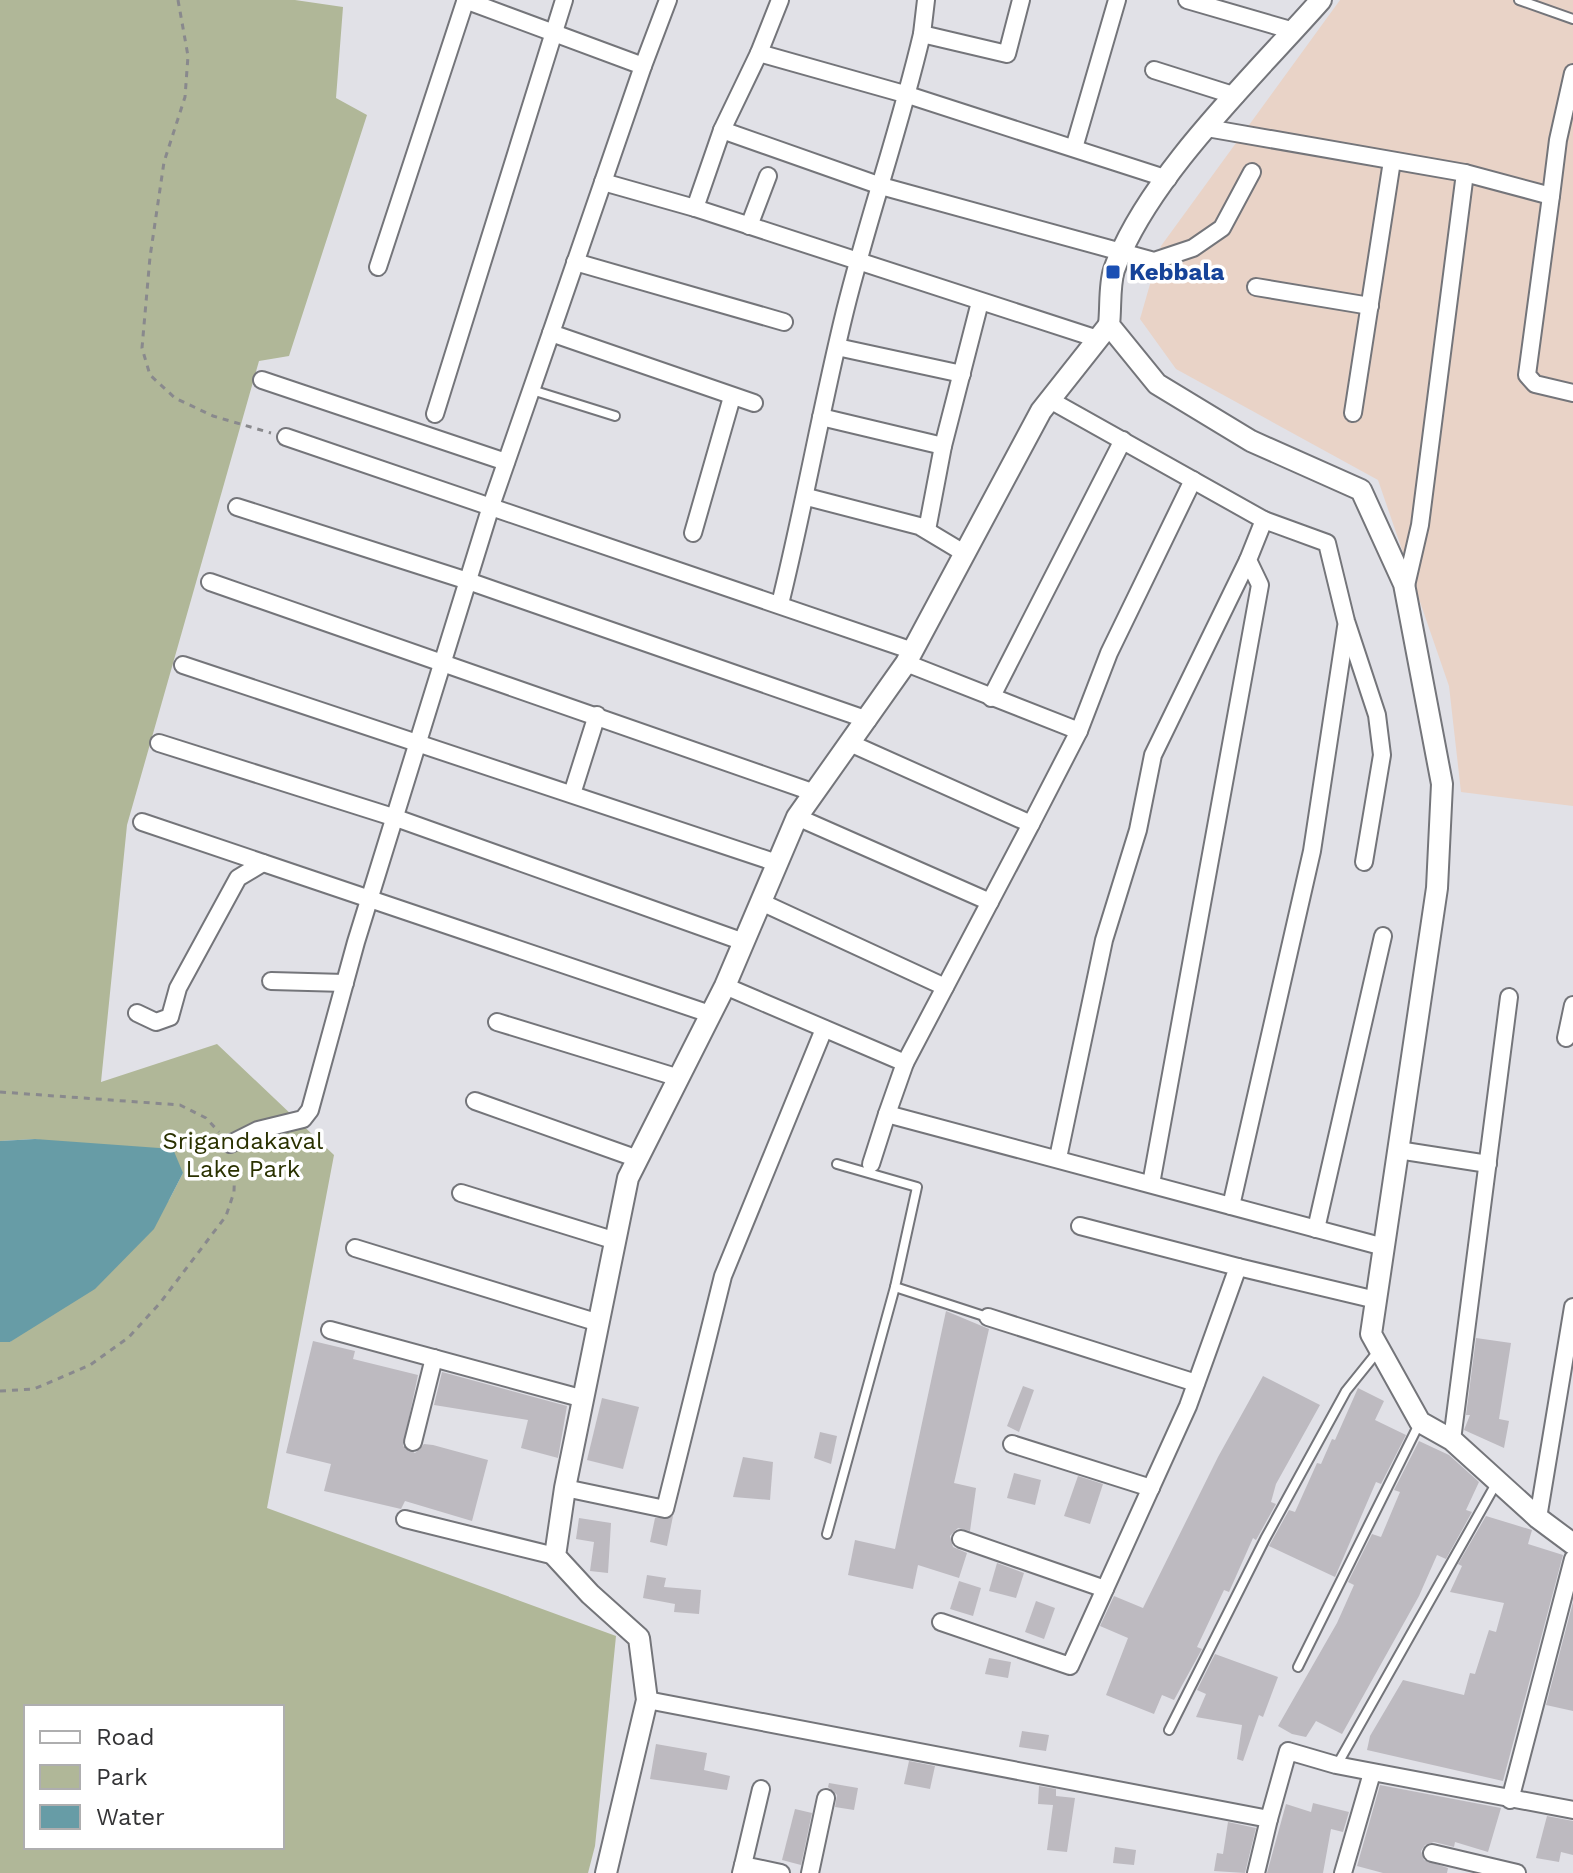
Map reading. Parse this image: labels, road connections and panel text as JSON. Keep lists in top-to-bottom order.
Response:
{
  "parks": ["Srigandakaval Lake Park"],
  "places": {
    "transit": ["Kebbala"]
  },
  "legend": ["Road", "Park", "Water"]
}
